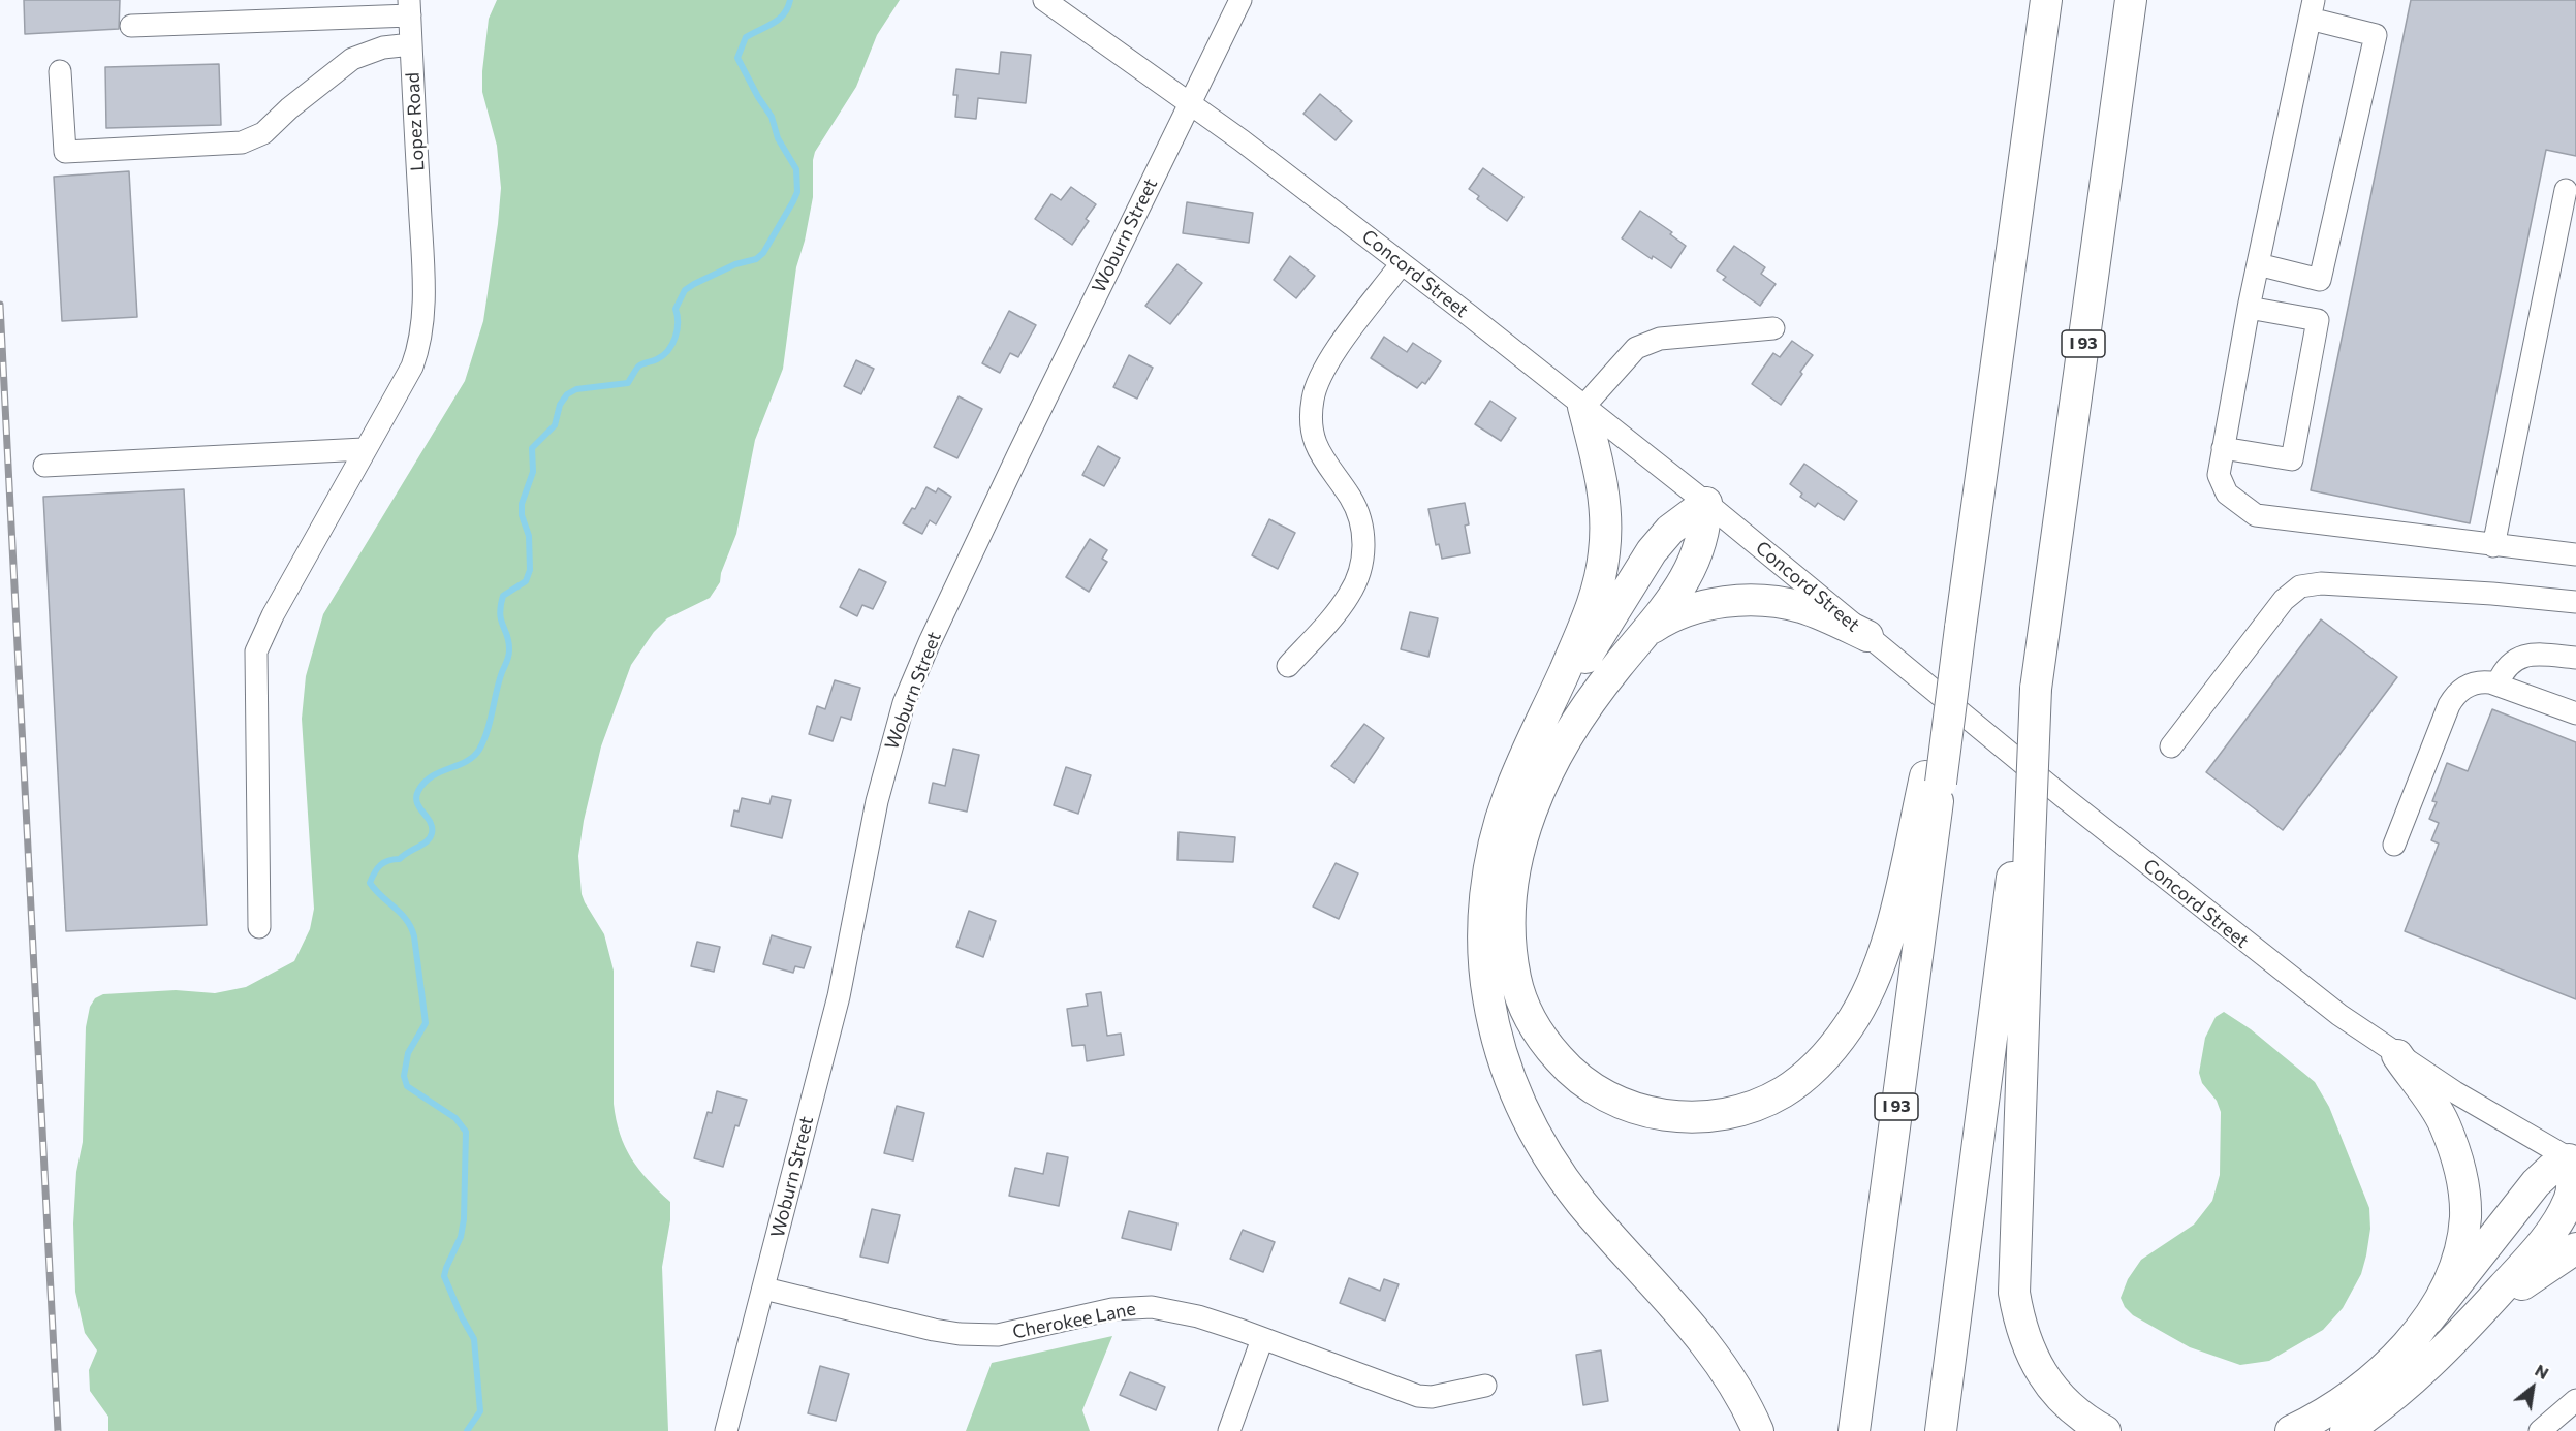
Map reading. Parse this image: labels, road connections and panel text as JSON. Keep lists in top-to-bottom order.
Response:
{
  "streets": {
    "highway": ["I 93"],
    "street": [
      "Lopez Road",
      "Woburn Street",
      "Concord Street",
      "Cherokee Lane"
    ]
  },
  "crossings": [
    ["Woburn Street", "Concord Street"],
    ["Woburn Street", "Cherokee Lane"]
  ],
  "north": "top right"
}
